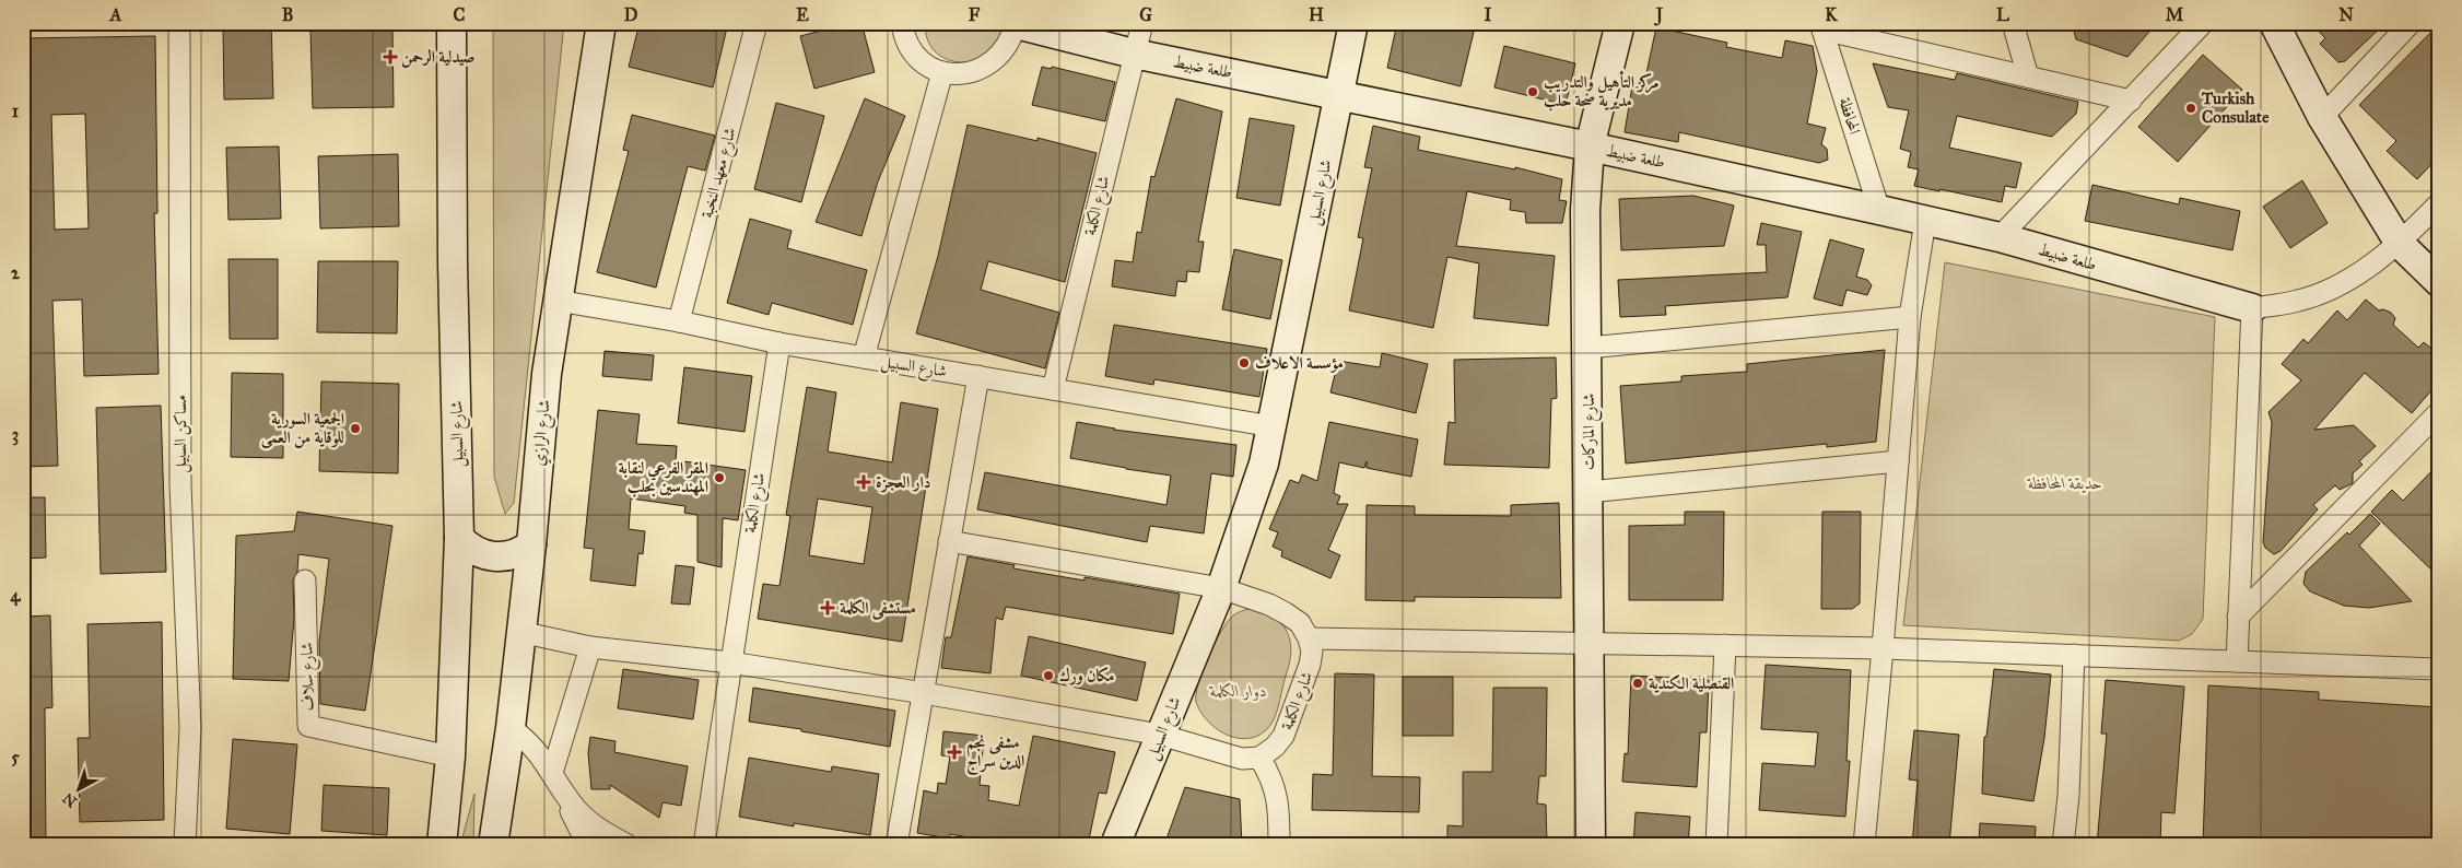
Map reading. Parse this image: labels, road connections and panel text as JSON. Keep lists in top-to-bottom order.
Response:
{
  "streets": {
    "street": [
      "طلعة ضبيط",
      "المحافظة",
      "شارع معهد النخبة",
      "شارع السبيل",
      "شارع الكلمة",
      "شارع الماركات",
      "شارع الرازي",
      "مساكن السبيل",
      "شارع سلاف"
    ]
  },
  "crossings": [
    ["طلعة ضبيط", "المحافظة"],
    ["طلعة ضبيط", "شارع السبيل"],
    ["طلعة ضبيط", "شارع الكلمة"],
    ["طلعة ضبيط", "شارع الماركات"],
    ["شارع معهد النخبة", "شارع السبيل"],
    ["شارع السبيل", "شارع الكلمة"],
    ["شارع السبيل", "شارع الرازي"],
    ["شارع السبيل", "شارع سلاف"]
  ],
  "parks": ["حديقة المحافظة", "دوار الكلمة"],
  "places": {
    "health": [
      "صيدلية الرحمن",
      "دار العجزة",
      "مستشفى الكلمة",
      "مشفى نجم الدين سراج"
    ],
    "other": [
      "مركز التأهيل والتدريب مديرية صحة حلب",
      "Turkish Consulate",
      "مؤسسة الاعلاف",
      "الجمعية السورية للوقاية من العمى",
      "المقر الفرعي لنقابة المهندسين بحلب",
      "مكان ورك",
      "القنصلية الكندية"
    ]
  },
  "north": "bottom left",
  "grid": {
    "columns": [
      "A",
      "B",
      "C",
      "D",
      "E",
      "F",
      "G",
      "H",
      "I",
      "J",
      "K",
      "L",
      "M",
      "N"
    ],
    "rows": [
      "1",
      "2",
      "3",
      "4",
      "5"
    ]
  }
}
